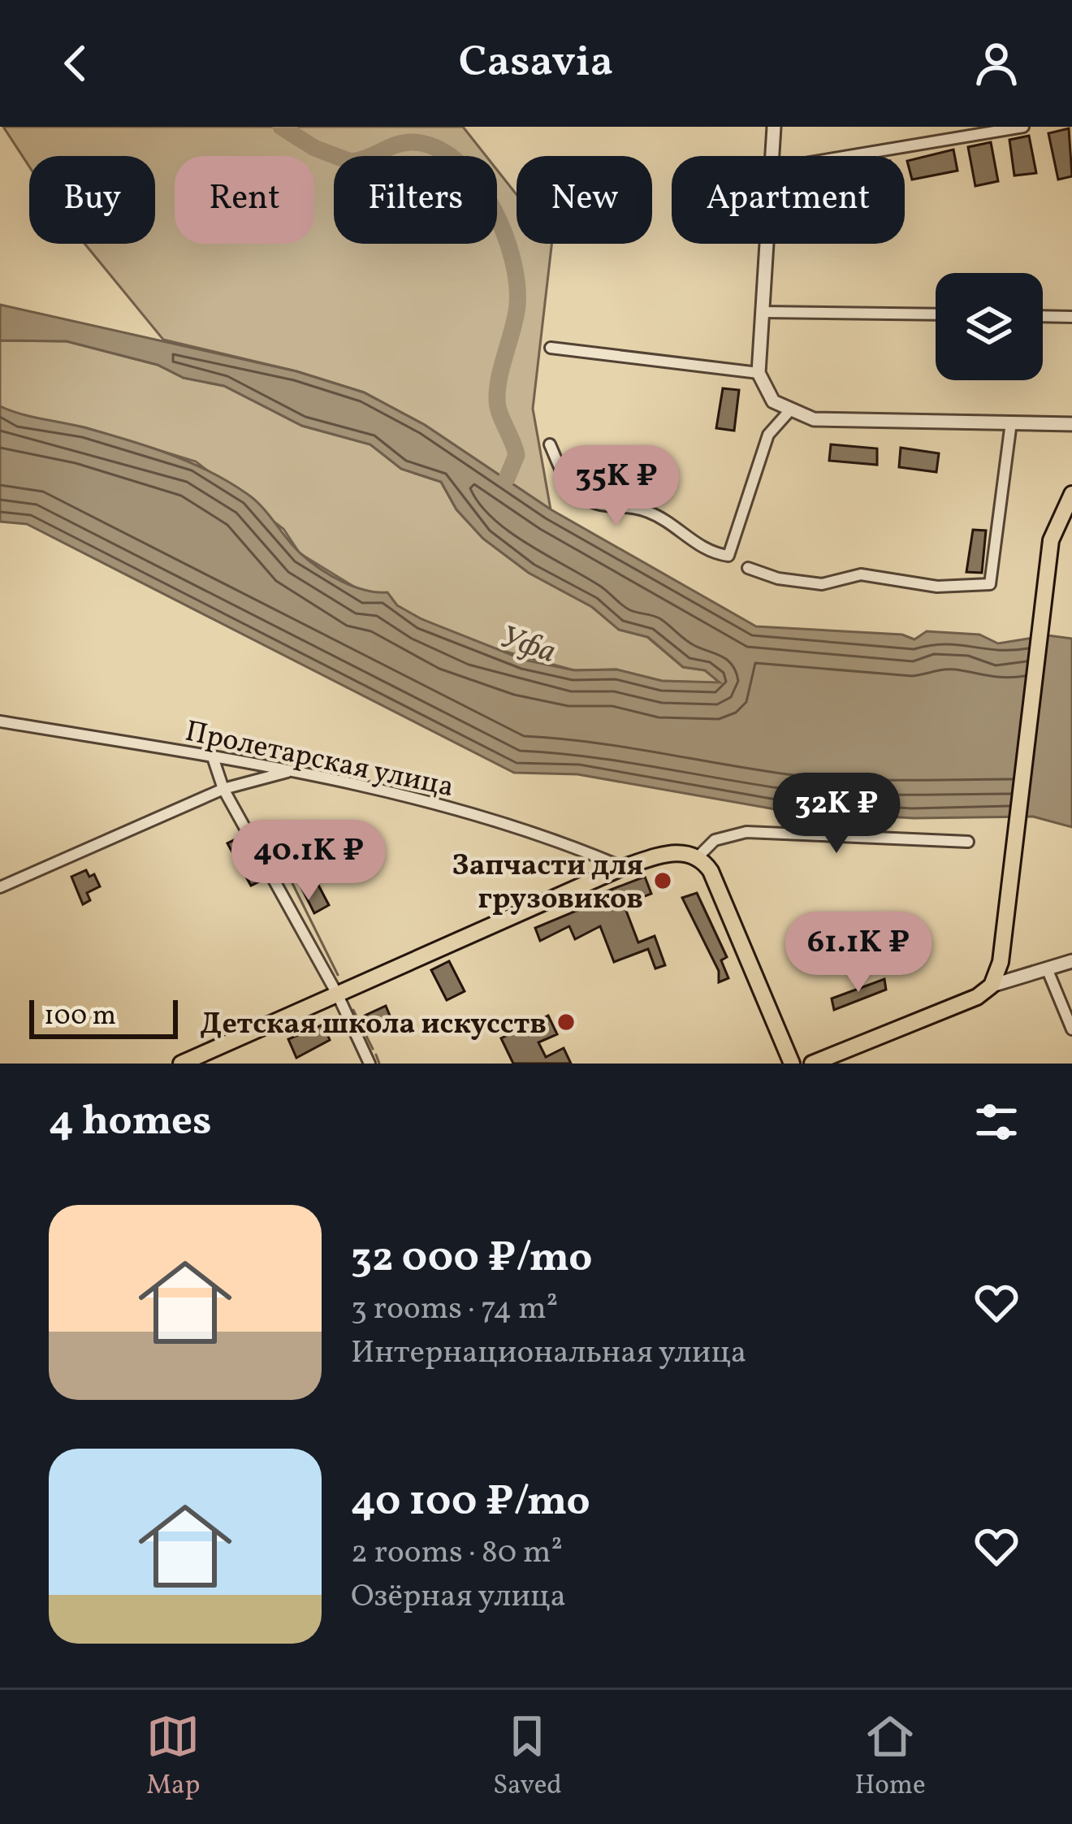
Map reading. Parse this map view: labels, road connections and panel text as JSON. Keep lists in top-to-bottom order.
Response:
{
  "streets": {
    "street": ["Пролетарская улица"]
  },
  "water": ["Уфа"],
  "places": ["Запчасти для грузовиков", "Детская школа искусств"],
  "scale_bar": "100 m",
  "page": {
    "header": "Casavia",
    "chip": [
      "Buy",
      "Rent",
      "Filters",
      "New",
      "Apartment"
    ],
    "price": [
      "35K ₽",
      "32K ₽",
      "40.1K ₽",
      "61.1K ₽"
    ],
    "scale": "100 m",
    "heading": "4 homes",
    "list": [
      {
        "name": "32 000 ₽/mo",
        "note": "3 rooms · 74 m² · Интернациональная улица"
      },
      {
        "name": "40 100 ₽/mo",
        "note": "2 rooms · 80 m² · Озёрная улица"
      }
    ],
    "tabs": ["Map", "Saved", "Home"]
  }
}
